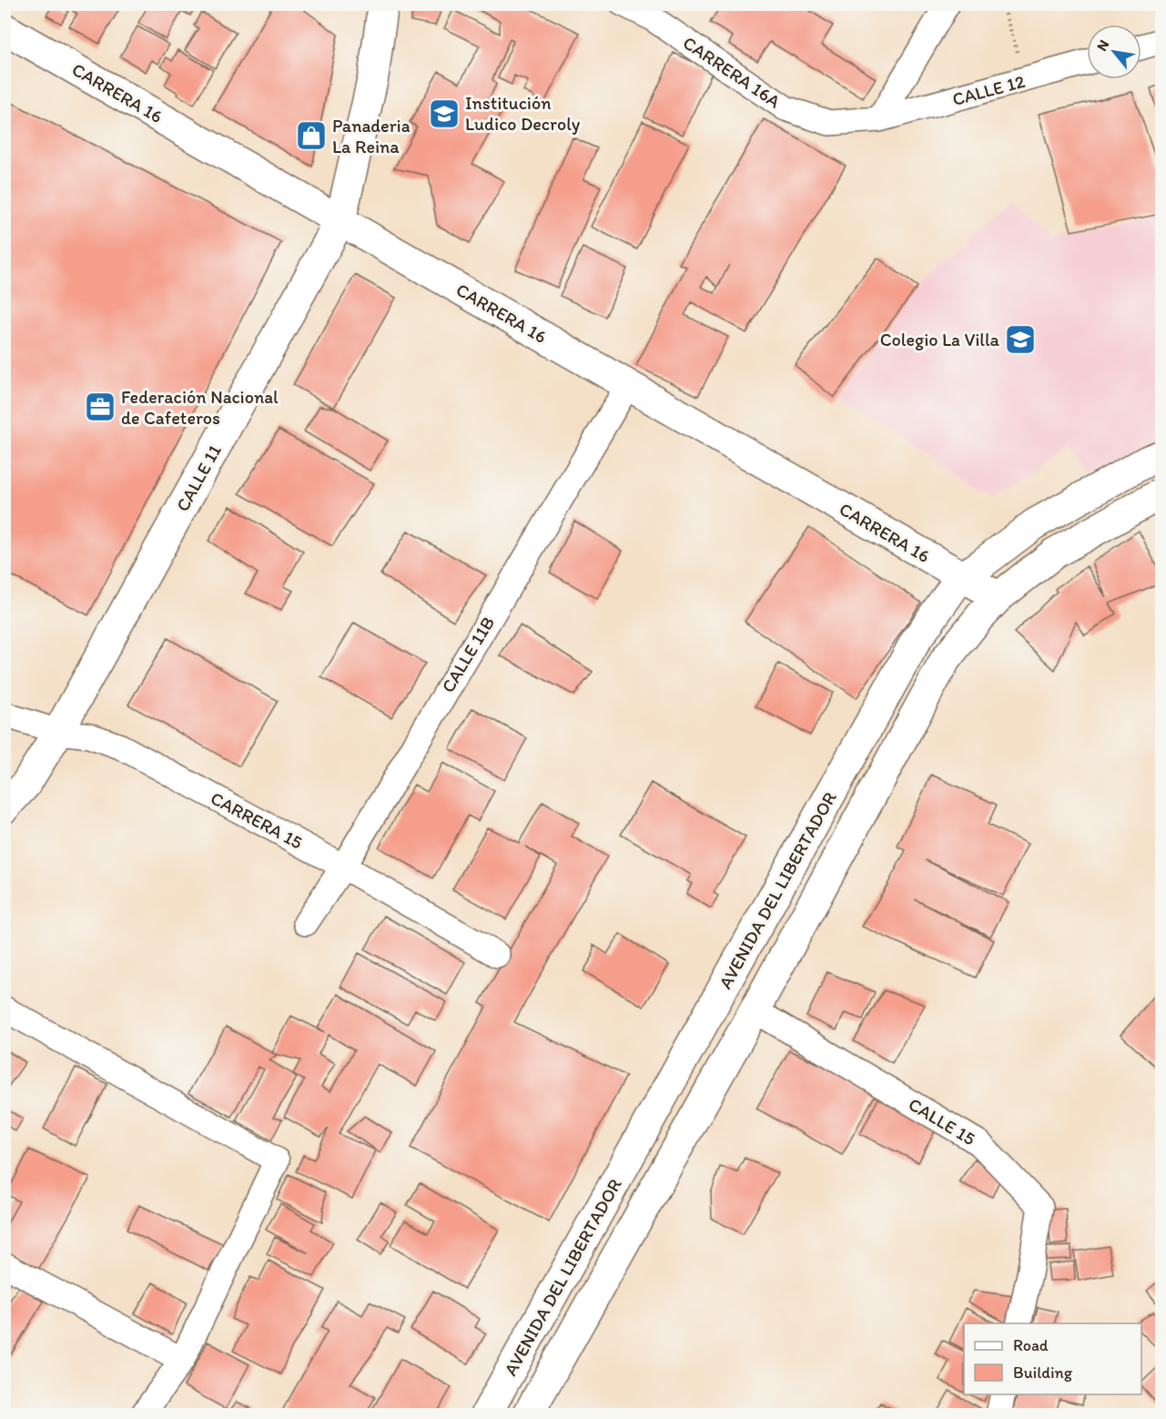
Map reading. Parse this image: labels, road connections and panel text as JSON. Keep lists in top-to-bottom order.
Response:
{
  "streets": {
    "main road": ["CARRERA 16", "CALLE 11", "AVENIDA DEL LIBERTADOR"],
    "street": [
      "CARRERA 16A",
      "CALLE 12",
      "CALLE 11B",
      "CARRERA 15",
      "CALLE 15"
    ]
  },
  "crossings": [
    ["CARRERA 16A", "CALLE 12"],
    ["CARRERA 16", "CALLE 11"],
    ["CARRERA 16", "CALLE 11B"],
    ["CARRERA 16", "AVENIDA DEL LIBERTADOR"],
    ["CALLE 11", "CARRERA 15"],
    ["CALLE 11B", "CARRERA 15"],
    ["AVENIDA DEL LIBERTADOR", "CALLE 15"]
  ],
  "places": {
    "school or university": ["Institución Ludico Decroly", "Colegio La Villa"],
    "shop": ["Panaderia La Reina"],
    "office": ["Federación Nacional de Cafeteros"]
  },
  "legend": ["Road", "Building"],
  "north": "top left"
}
